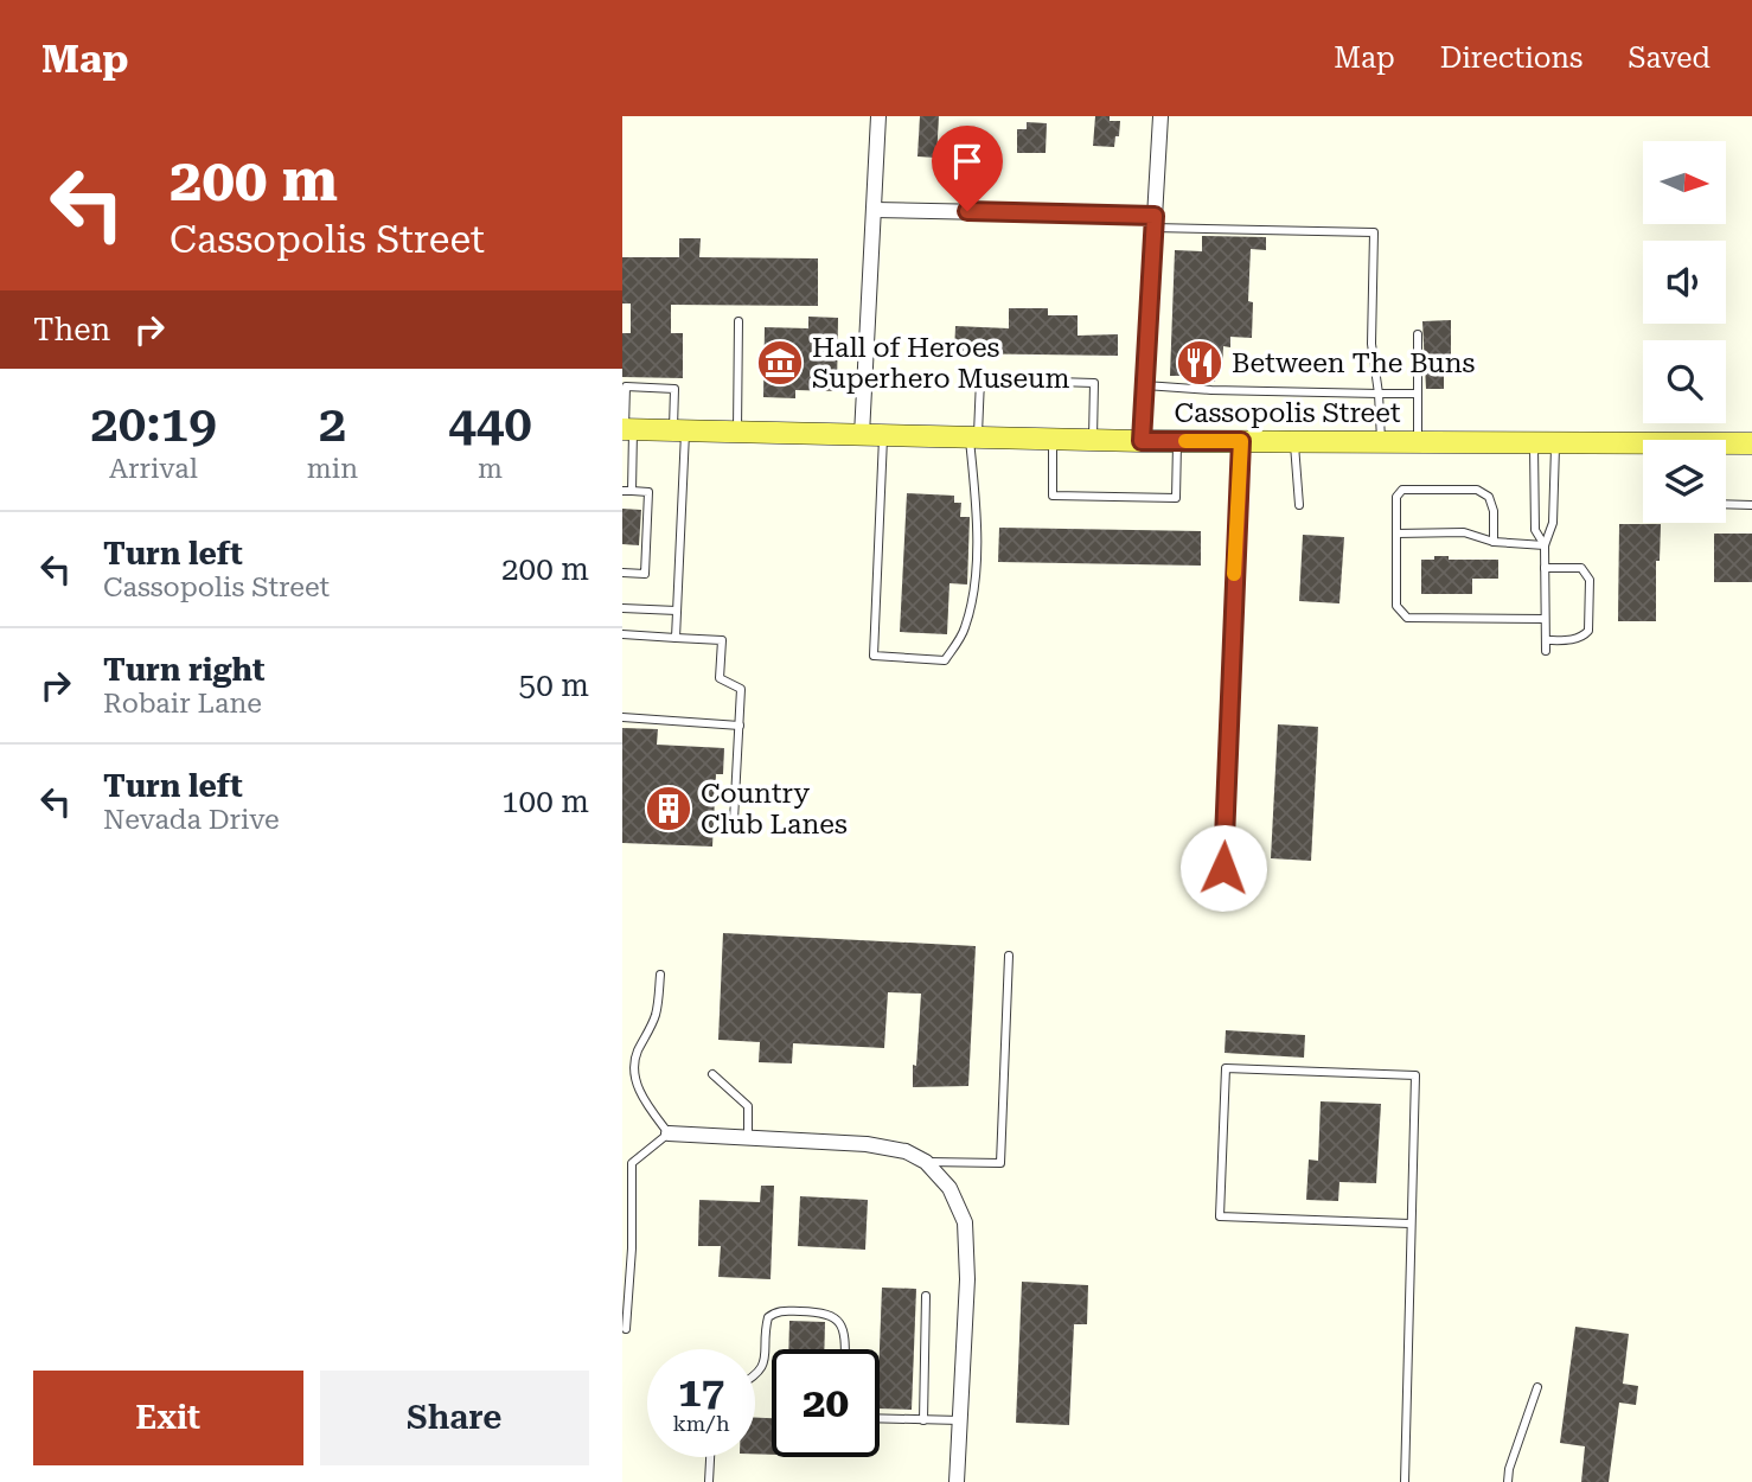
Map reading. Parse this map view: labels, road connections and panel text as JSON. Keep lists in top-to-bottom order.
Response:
{
  "streets": {
    "main road": ["Cassopolis Street"]
  },
  "places": {
    "museum": ["Hall of Heroes Superhero Museum"],
    "restaurant": ["Between The Buns"],
    "building": ["Country Club Lanes"]
  },
  "north": "right",
  "page": {
    "header": "Map",
    "nav": ["Map", "Directions", "Saved"],
    "turn": ["200 m", "Cassopolis Street"],
    "then": "Then",
    "eta": [
      "20:19",
      "Arrival",
      "2",
      "min",
      "440",
      "m"
    ],
    "list": [
      {
        "name": "Turn left",
        "note": "Cassopolis Street",
        "value": "200 m"
      },
      {
        "name": "Turn right",
        "note": "Robair Lane",
        "value": "50 m"
      },
      {
        "name": "Turn left",
        "note": "Nevada Drive",
        "value": "100 m"
      }
    ],
    "speed": "17 km/h",
    "limit": "20",
    "buttons": ["Exit", "Share"]
  }
}
